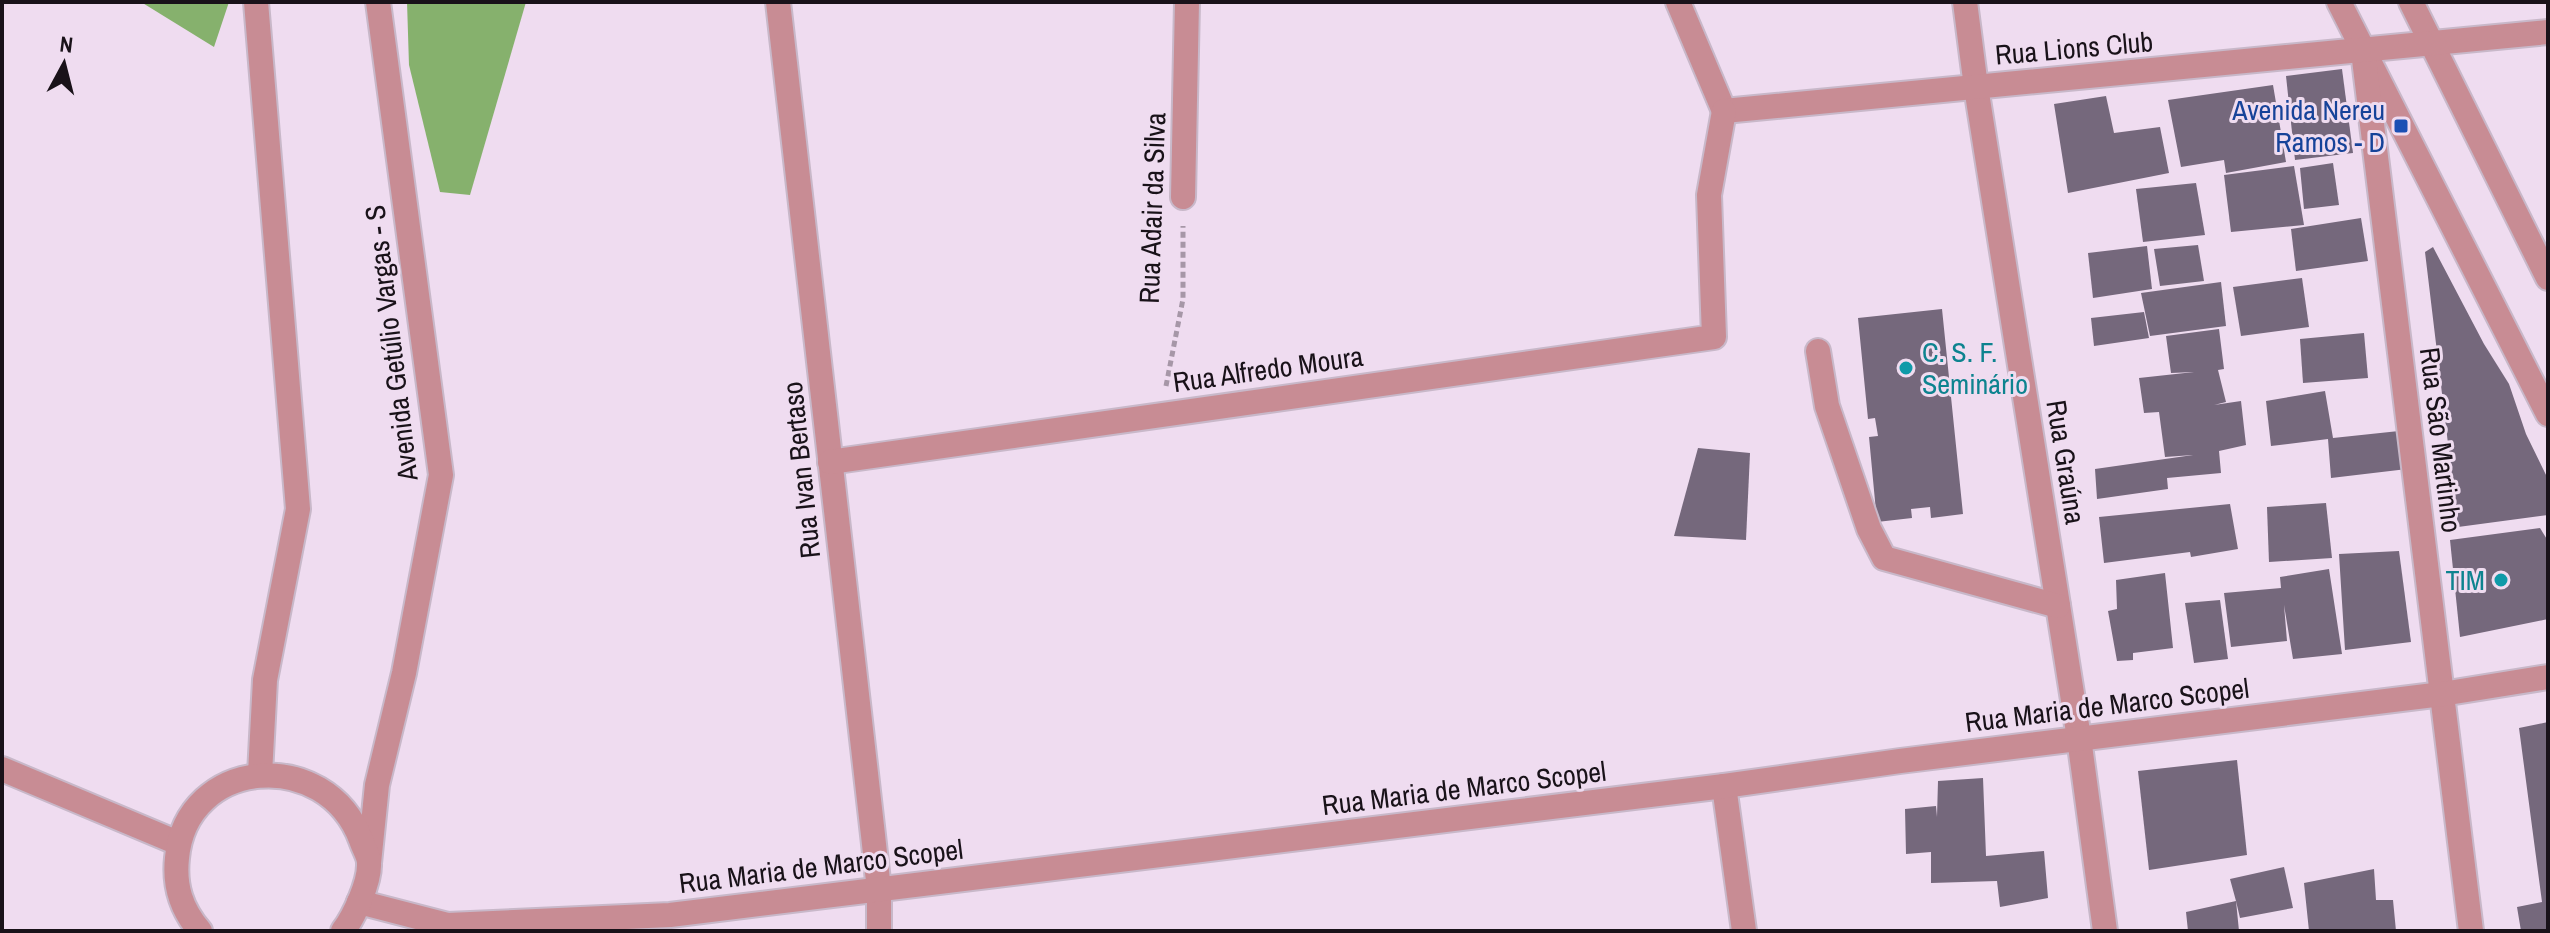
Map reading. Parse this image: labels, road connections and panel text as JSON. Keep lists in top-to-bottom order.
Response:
{
  "streets": {
    "street": [
      "Rua Lions Club",
      "Rua Adair da Silva",
      "Avenida Getúlio Vargas - S",
      "Rua Alfredo Moura",
      "Rua São Martinho",
      "Rua Graúna",
      "Rua Ivan Bertaso",
      "Rua Maria de Marco Scopel"
    ]
  },
  "crossings": [
    ["Rua Lions Club", "Rua Alfredo Moura"],
    ["Rua Lions Club", "Rua São Martinho"],
    ["Rua Lions Club", "Rua Graúna"],
    ["Rua Adair da Silva", "Rua Alfredo Moura"],
    ["Avenida Getúlio Vargas - S", "Rua Maria de Marco Scopel"],
    ["Rua Alfredo Moura", "Rua Ivan Bertaso"],
    ["Rua São Martinho", "Rua Maria de Marco Scopel"],
    ["Rua Graúna", "Rua Maria de Marco Scopel"],
    ["Rua Ivan Bertaso", "Rua Maria de Marco Scopel"]
  ],
  "places": {
    "transit": ["Avenida Nereu Ramos - D"],
    "other": ["C. S. F. Seminário", "TIM"]
  },
  "north": "top"
}
